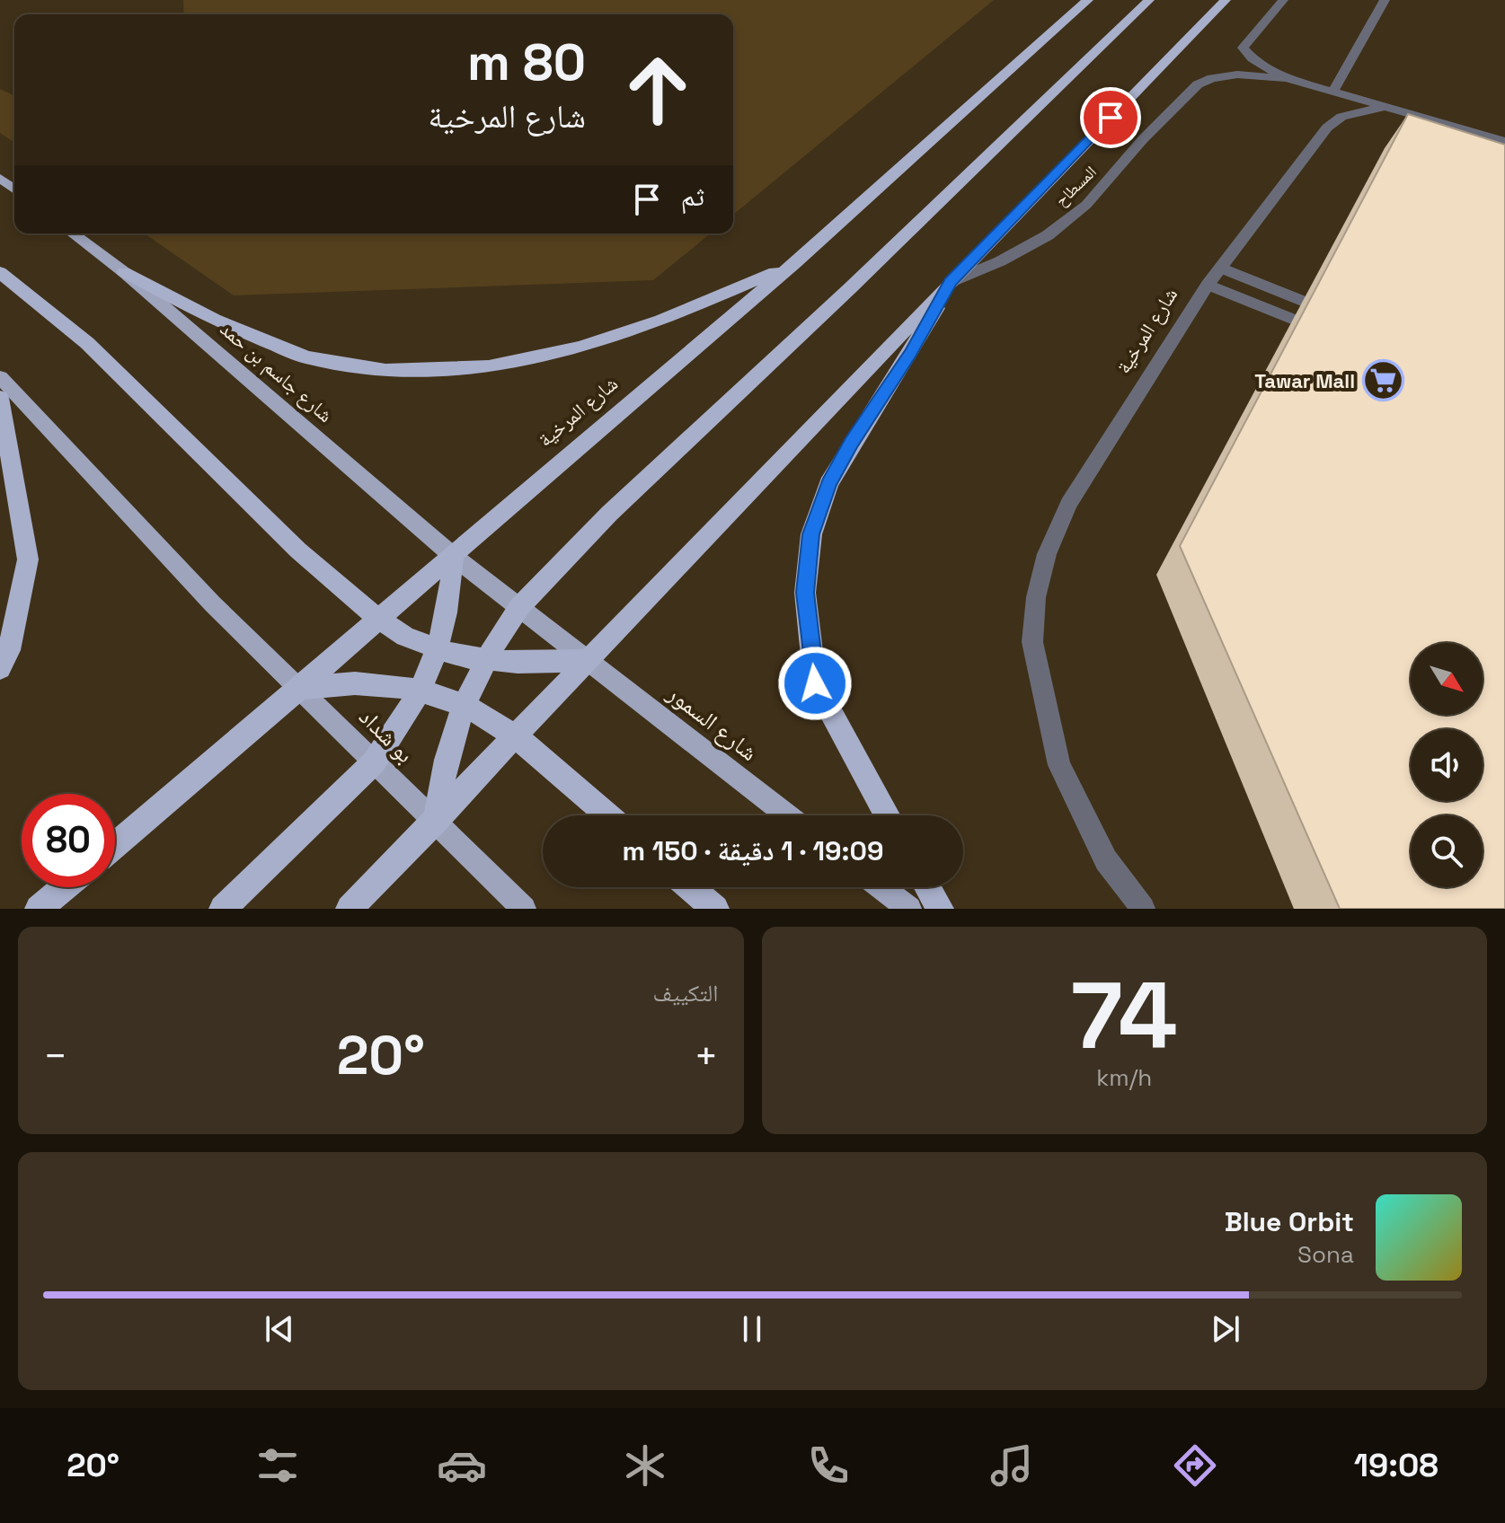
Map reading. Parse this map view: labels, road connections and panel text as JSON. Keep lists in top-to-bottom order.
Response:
{
  "streets": {
    "highway": ["شارع المرخية"],
    "main road": ["شارع جاسم بن حمد", "شارع السمور", "بو شداد"],
    "street": ["المسطاح"]
  },
  "crossings": [
    ["المسطاح", "شارع المرخية"],
    ["شارع المرخية", "شارع جاسم بن حمد"],
    ["شارع المرخية", "بو شداد"]
  ],
  "places": {
    "supermarket": ["Tawar Mall"]
  },
  "north": "bottom right",
  "page": {
    "turn": ["80 m", "شارع المرخية"],
    "then": "ثم",
    "limit": "80",
    "trip": "19:09 · 1 دقيقة · 150 m",
    "tile": [
      ["74", "km/h"],
      "التكييف"
    ],
    "heat": ["−", "20°", "+"],
    "song": ["Blue Orbit", "Sona"],
    "tabs": ["19:08", "20°"]
  }
}
